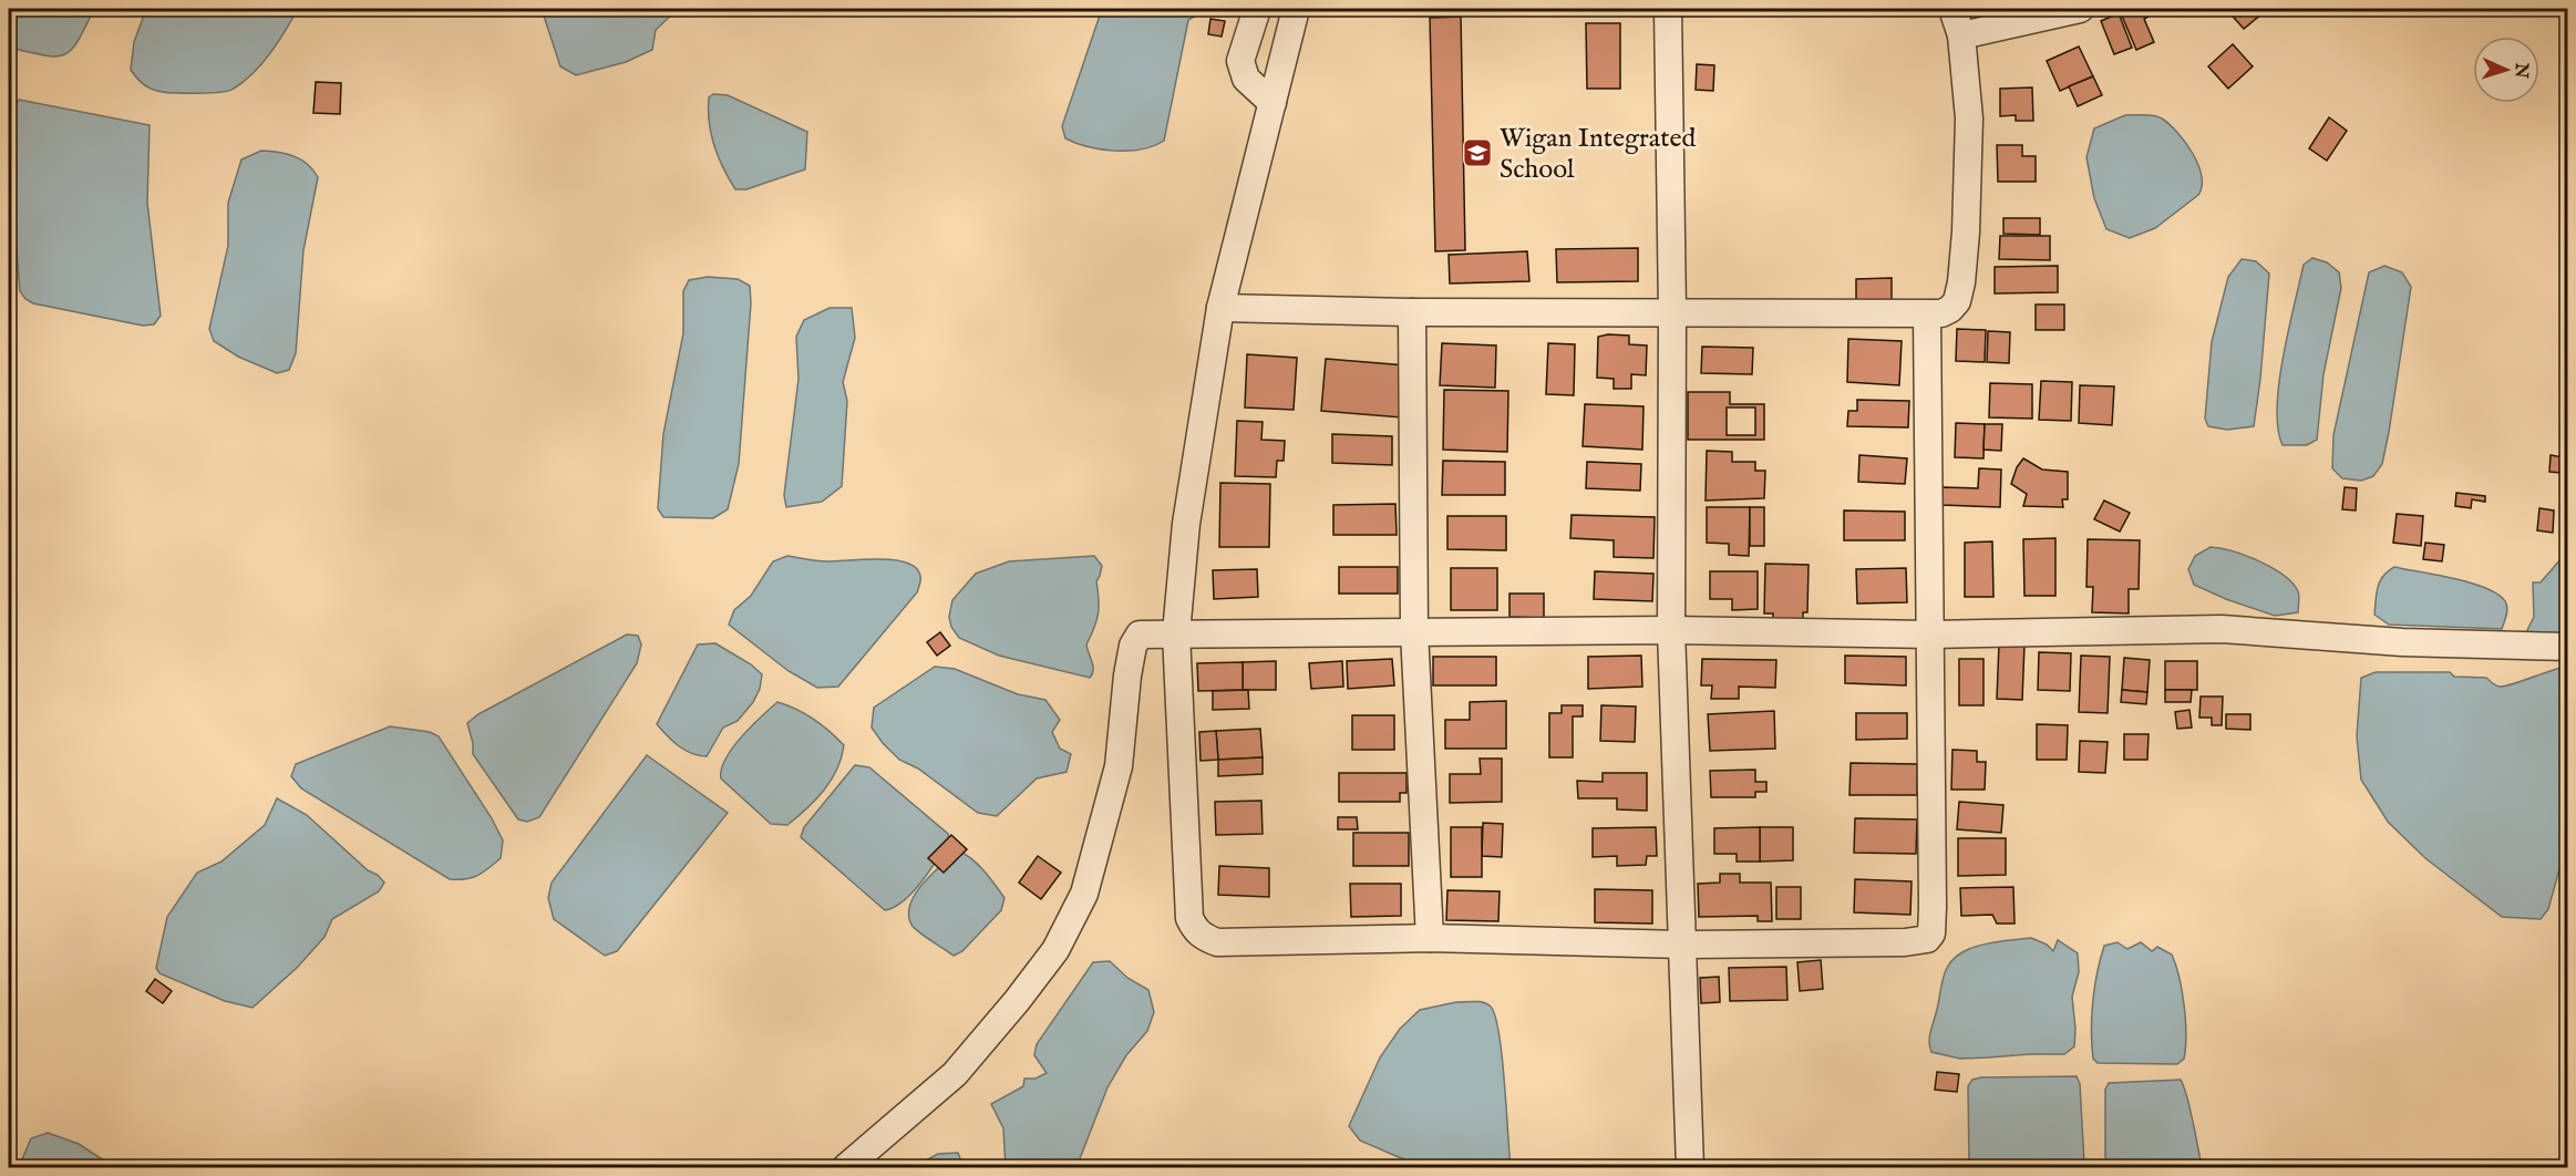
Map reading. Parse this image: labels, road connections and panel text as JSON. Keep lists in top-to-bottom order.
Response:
{
  "places": {
    "school or university": ["Wigan Integrated School"]
  },
  "north": "right"
}
